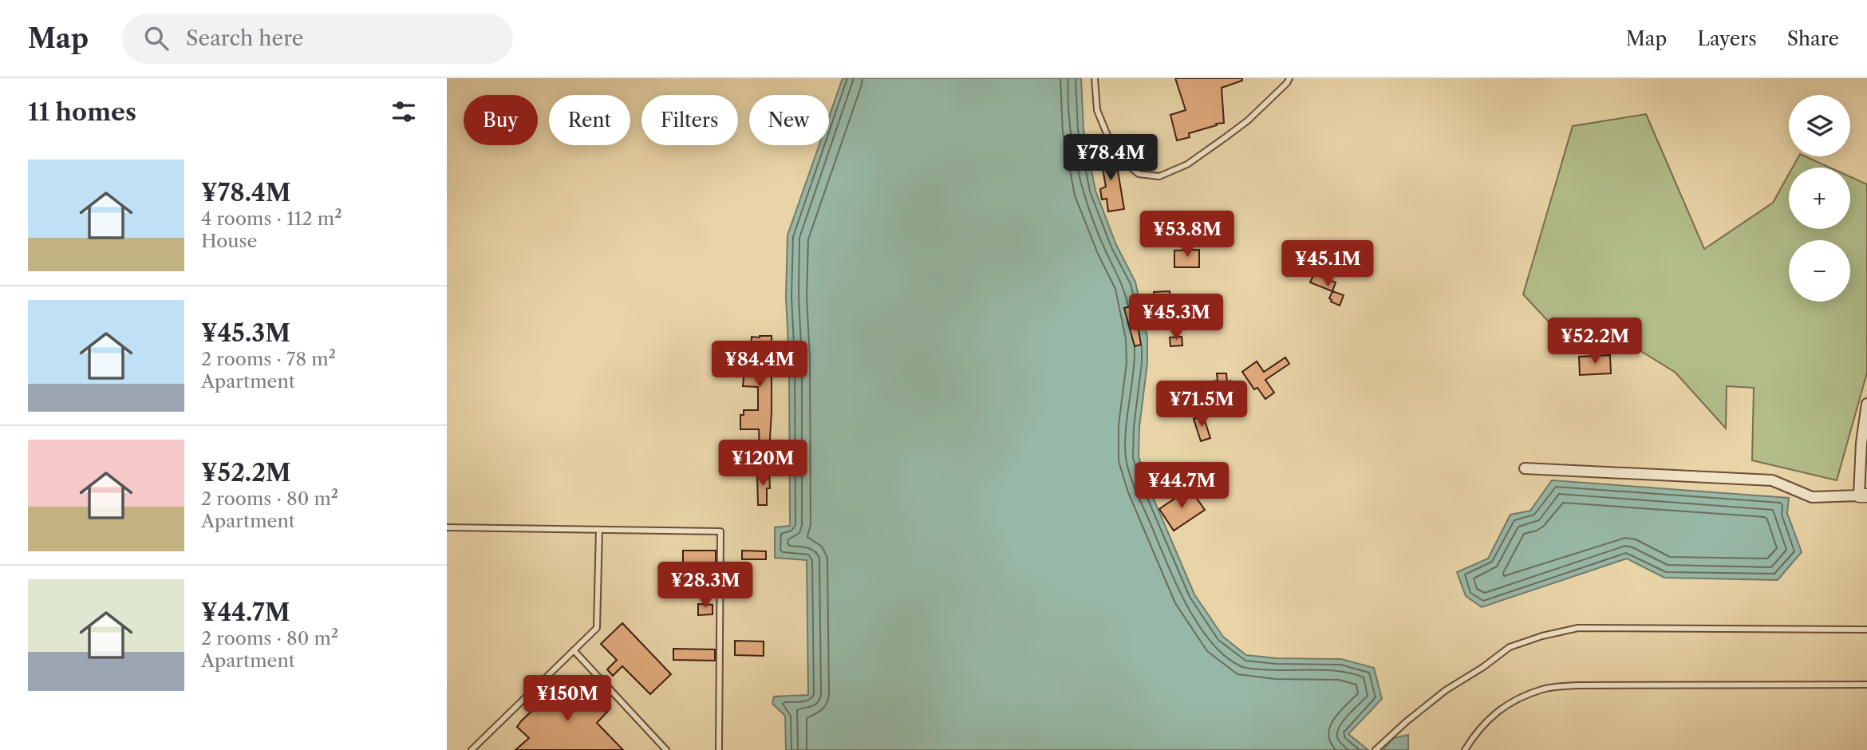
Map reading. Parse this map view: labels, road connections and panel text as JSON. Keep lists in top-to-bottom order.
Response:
{
  "page": {
    "header": "Map",
    "search": "Search here",
    "nav": ["Map", "Layers", "Share"],
    "heading": "11 homes",
    "map_buttons": ["+", "−"],
    "chip": [
      "Buy",
      "Rent",
      "Filters",
      "New"
    ],
    "price": [
      "¥78.4M",
      "¥53.8M",
      "¥45.1M",
      "¥45.3M",
      "¥52.2M",
      "¥84.4M",
      "¥71.5M",
      "¥120M",
      "¥44.7M",
      "¥28.3M",
      "¥150M"
    ],
    "list": [
      {
        "name": "¥78.4M",
        "note": "4 rooms · 112 m² · House"
      },
      {
        "name": "¥45.3M",
        "note": "2 rooms · 78 m² · Apartment"
      },
      {
        "name": "¥52.2M",
        "note": "2 rooms · 80 m² · Apartment"
      },
      {
        "name": "¥44.7M",
        "note": "2 rooms · 80 m² · Apartment"
      }
    ]
  }
}
